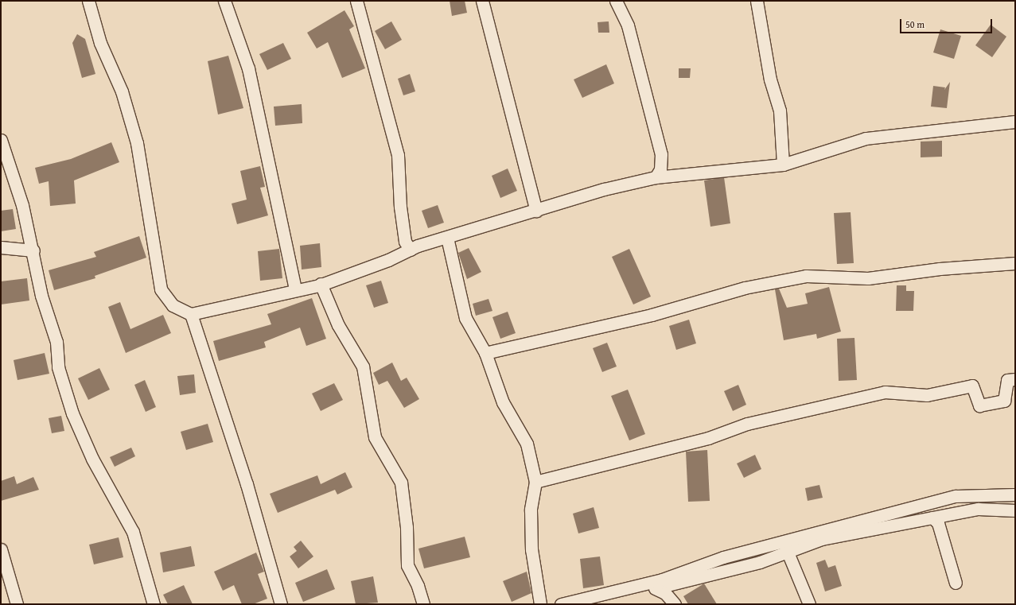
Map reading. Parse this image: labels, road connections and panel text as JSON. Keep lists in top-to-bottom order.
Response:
{
  "scale_bar": "50 m"
}
